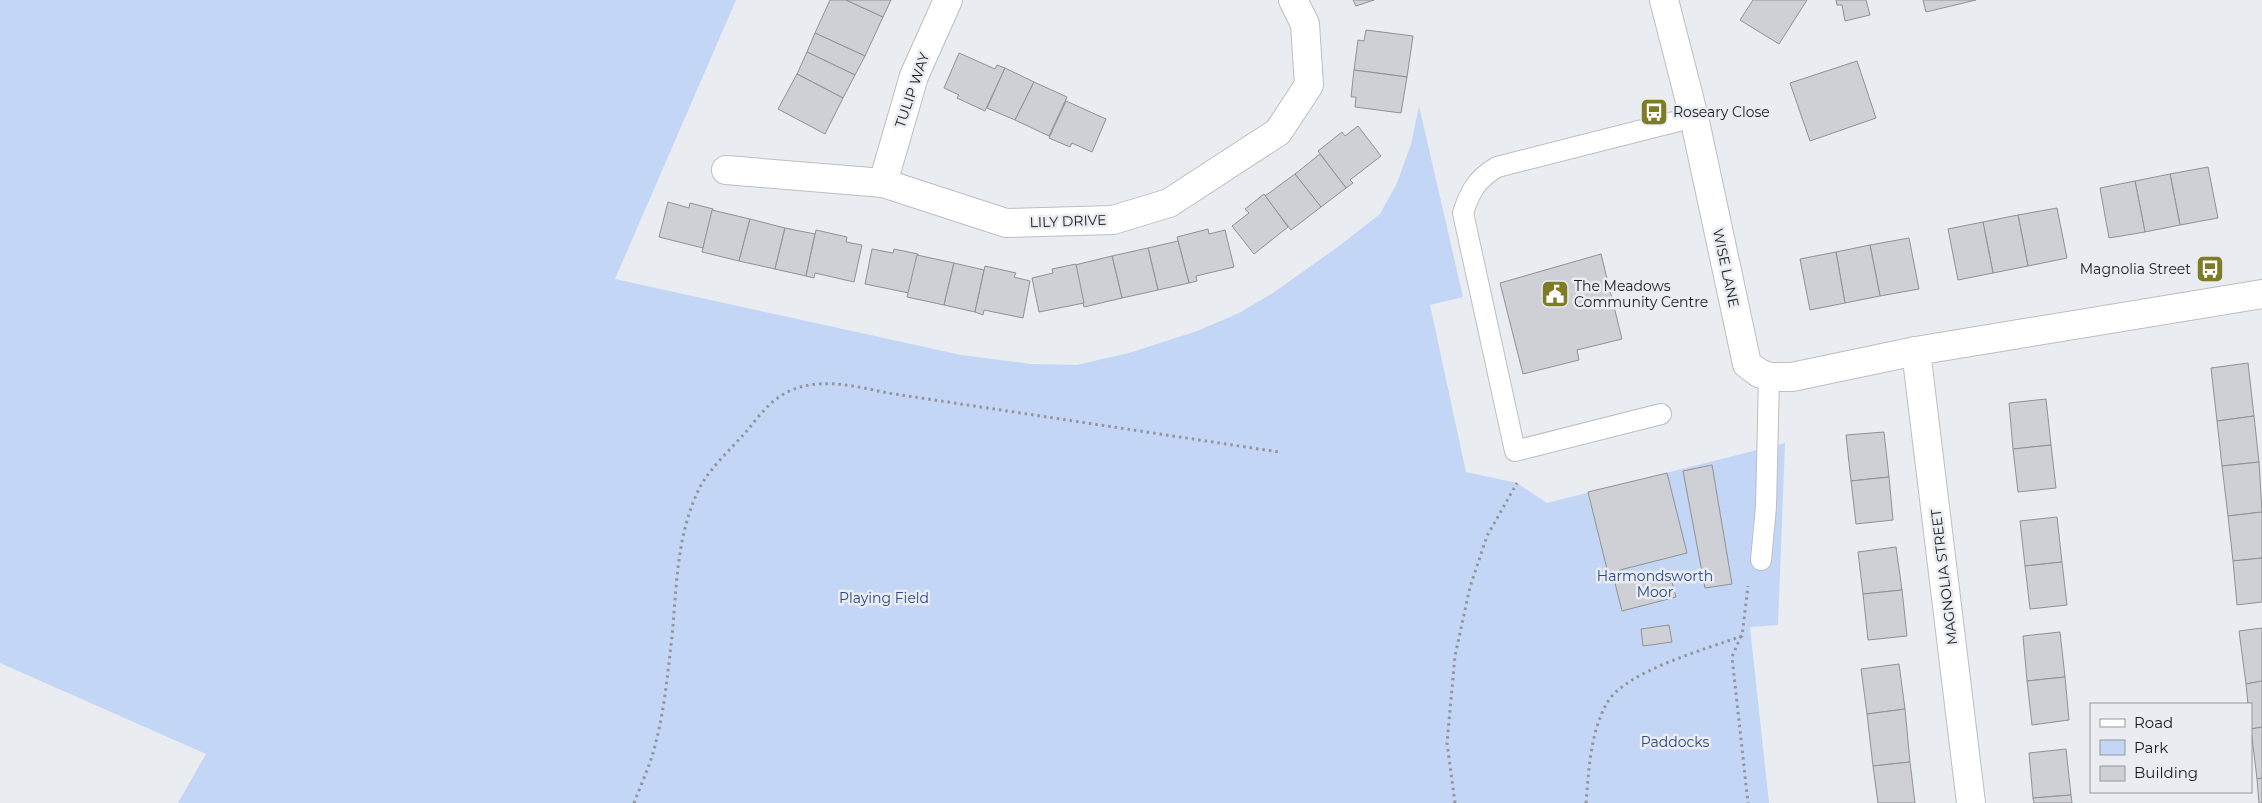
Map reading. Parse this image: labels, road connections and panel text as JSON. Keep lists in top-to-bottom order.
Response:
{
  "streets": {
    "street": [
      "TULIP WAY",
      "LILY DRIVE",
      "WISE LANE",
      "MAGNOLIA STREET"
    ]
  },
  "crossings": [
    ["TULIP WAY", "LILY DRIVE"]
  ],
  "parks": ["Harmondsworth Moor", "Playing Field", "Paddocks"],
  "places": {
    "bus stop": ["Roseary Close", "Magnolia Street"],
    "public building": ["The Meadows Community Centre"]
  },
  "legend": ["Road", "Park", "Building"]
}
